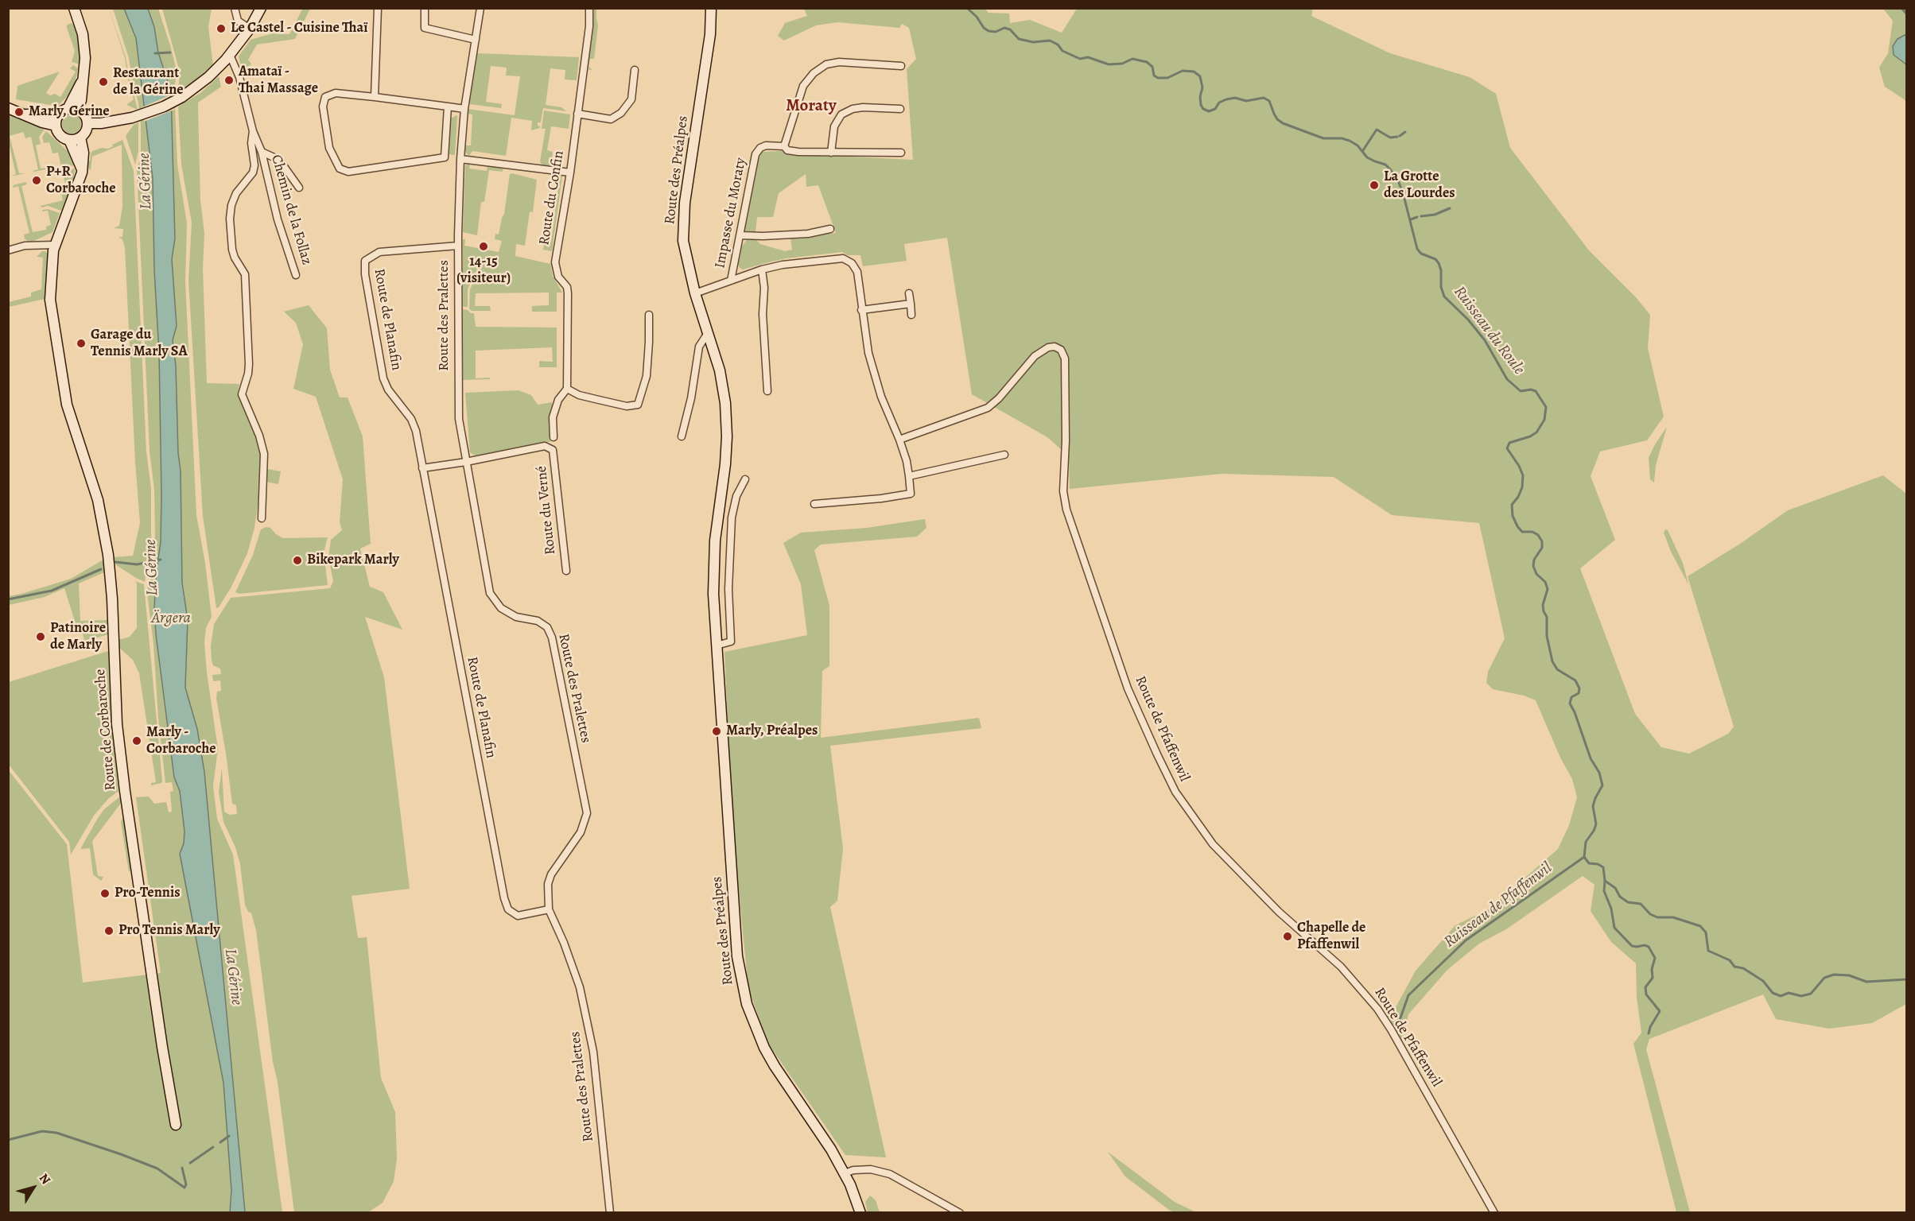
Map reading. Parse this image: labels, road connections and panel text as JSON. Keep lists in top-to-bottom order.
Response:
{
  "streets": {
    "main road": ["Route des Préalpes", "Route de Corbaroche"],
    "street": [
      "Route du Confin",
      "Chemin de la Follaz",
      "Impasse du Moraty",
      "Route des Pralettes",
      "Route de Planafin",
      "Route du Verné",
      "Route de Pfaffenwil"
    ]
  },
  "crossings": [
    ["Route des Pralettes", "Route de Planafin"],
    ["Route des Pralettes", "Route du Verné"]
  ],
  "districts": ["Moraty"],
  "water": [
    "La Gérine",
    "Ruisseau du Roule",
    "Ärgera",
    "Ruisseau de Pfaffenwil"
  ],
  "places": [
    "Le Castel - Cuisine Thaï",
    "Amataï - Thai Massage",
    "Restaurant de la Gérine",
    "Marly, Gérine",
    "P+R Corbaroche",
    "La Grotte des Lourdes",
    "14-15 (visiteur)",
    "Garage du Tennis Marly SA",
    "Bikepark Marly",
    "Patinoire de Marly",
    "Marly, Préalpes",
    "Marly - Corbaroche",
    "Pro-Tennis",
    "Pro Tennis Marly",
    "Chapelle de Pfaffenwil"
  ],
  "north": "top right"
}
